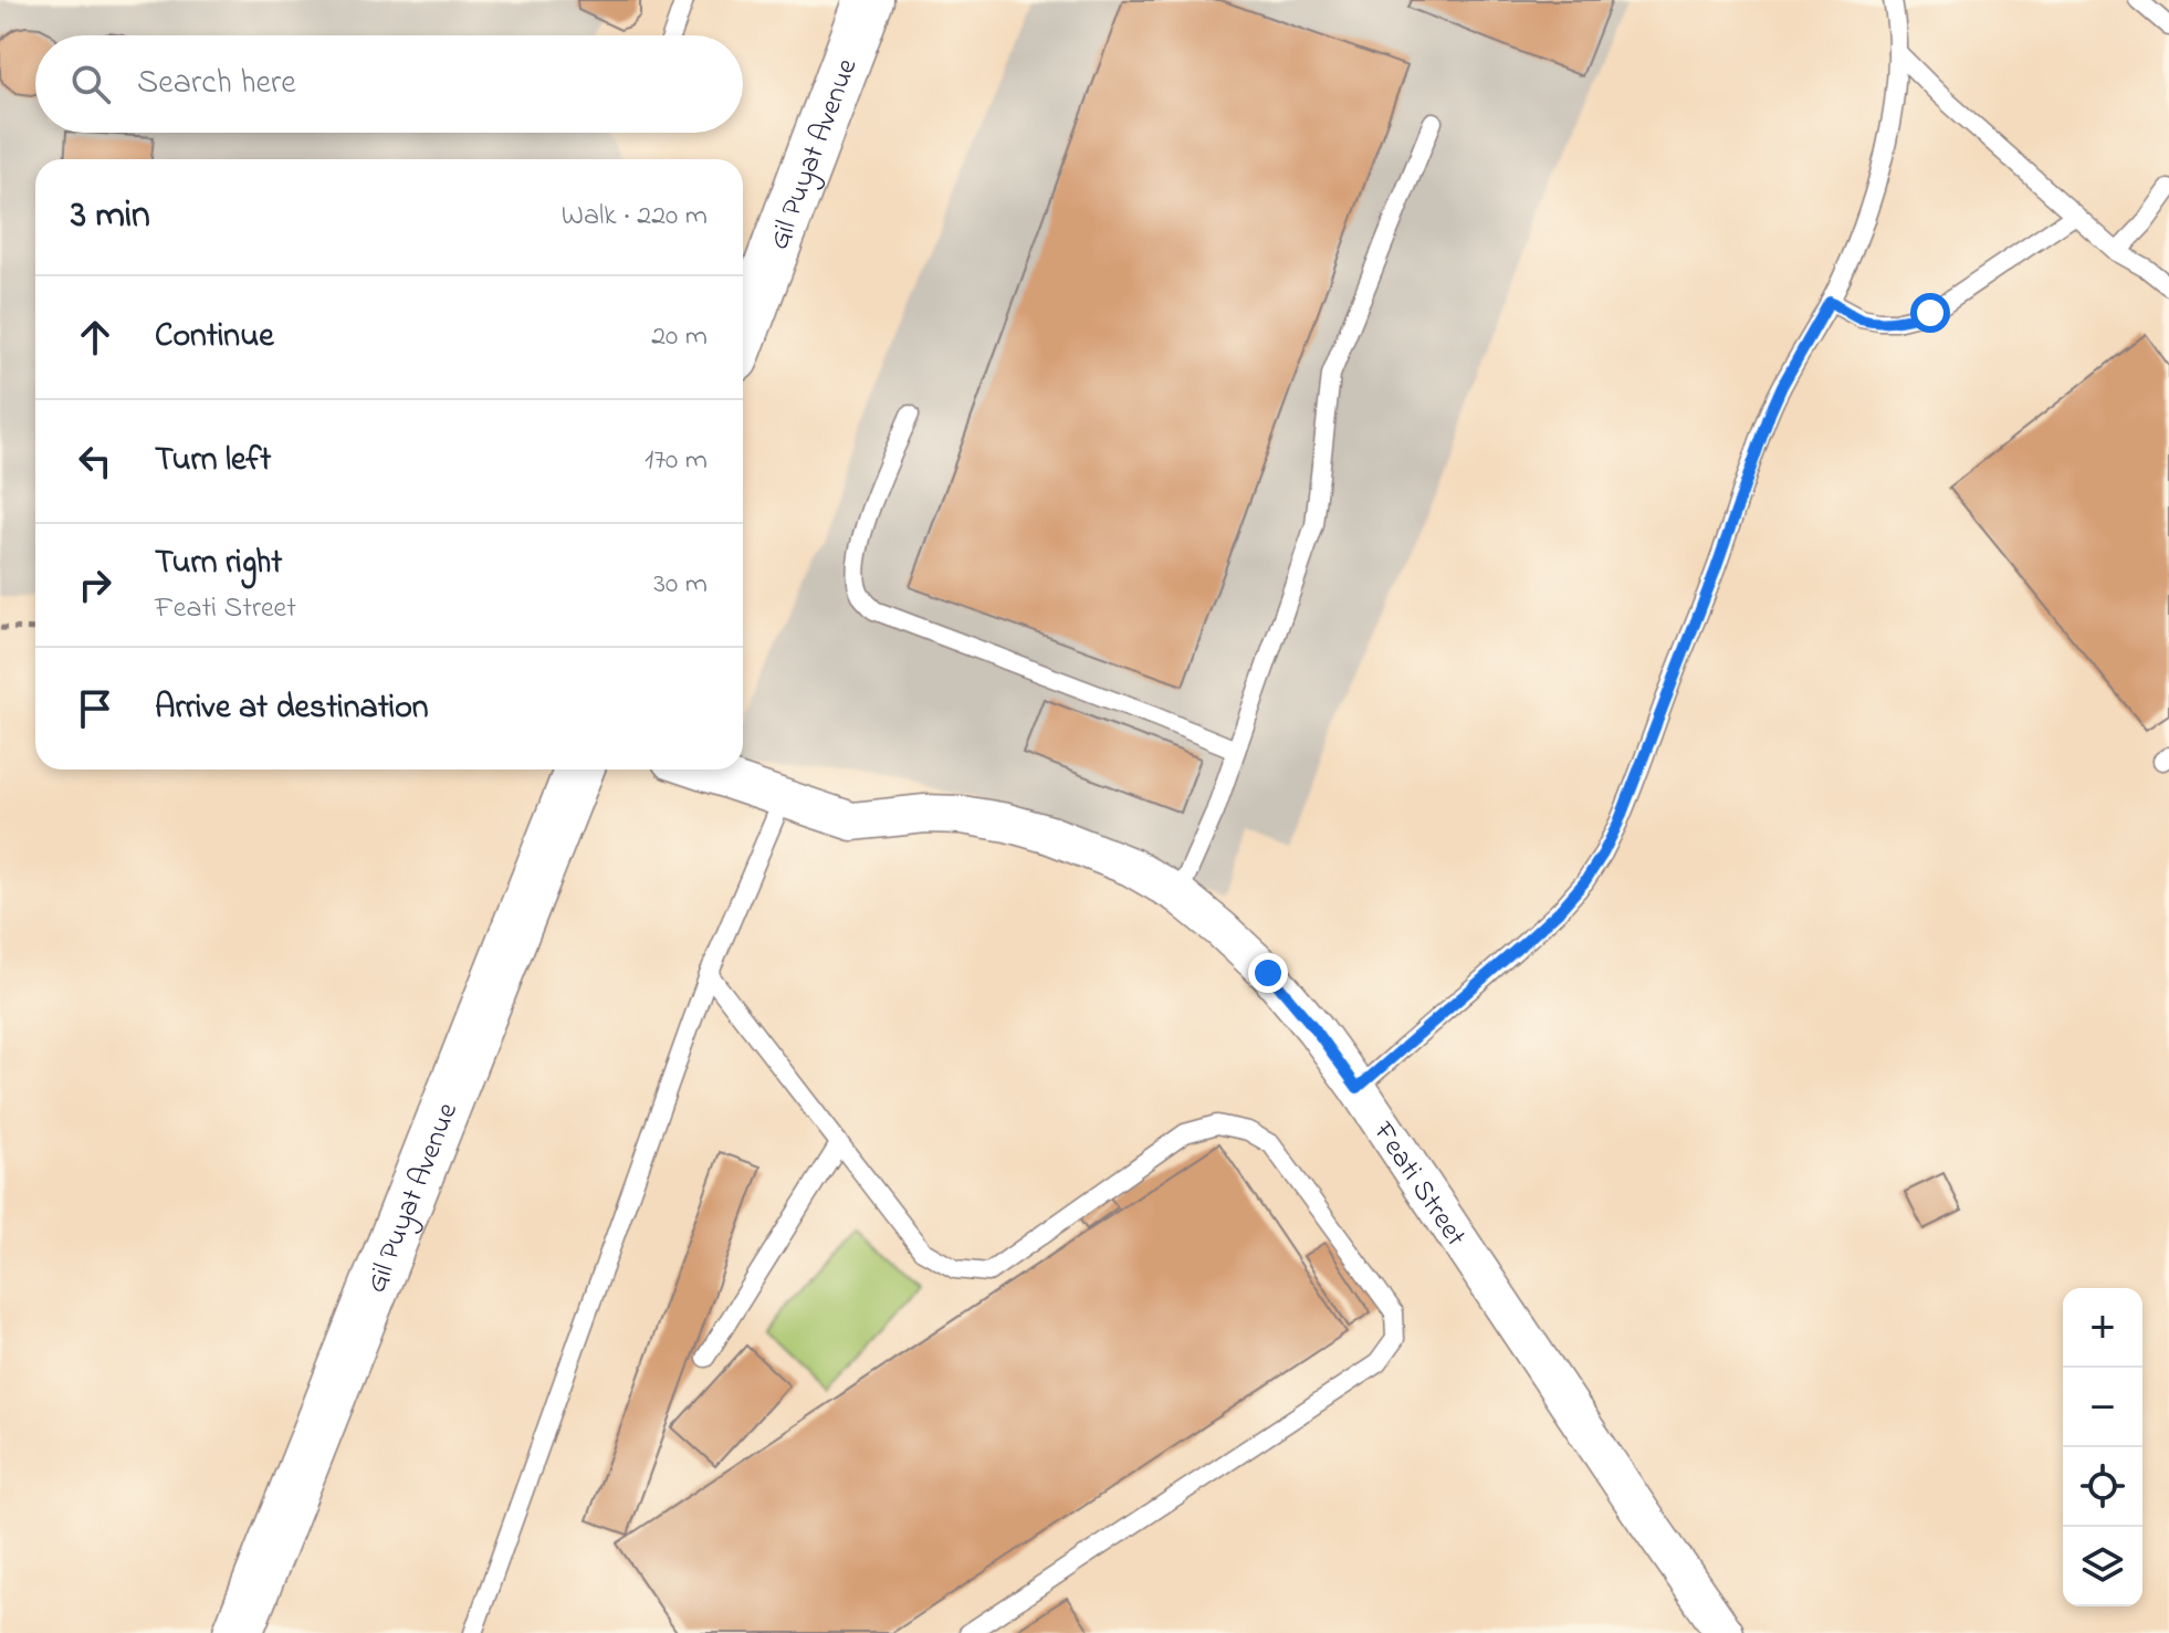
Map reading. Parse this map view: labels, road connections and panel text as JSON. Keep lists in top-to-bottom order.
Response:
{
  "streets": {
    "main road": ["Gil Puyat Avenue"],
    "street": ["Feati Street"]
  },
  "page": {
    "search": "Search here",
    "heading": ["3 min", "Walk · 220 m"],
    "list": [
      ["Continue", "20 m"],
      ["Turn left", "170 m"],
      ["Turn right", "Feati Street", "30 m"],
      "Arrive at destination"
    ],
    "map_buttons": ["+", "−"]
  }
}
